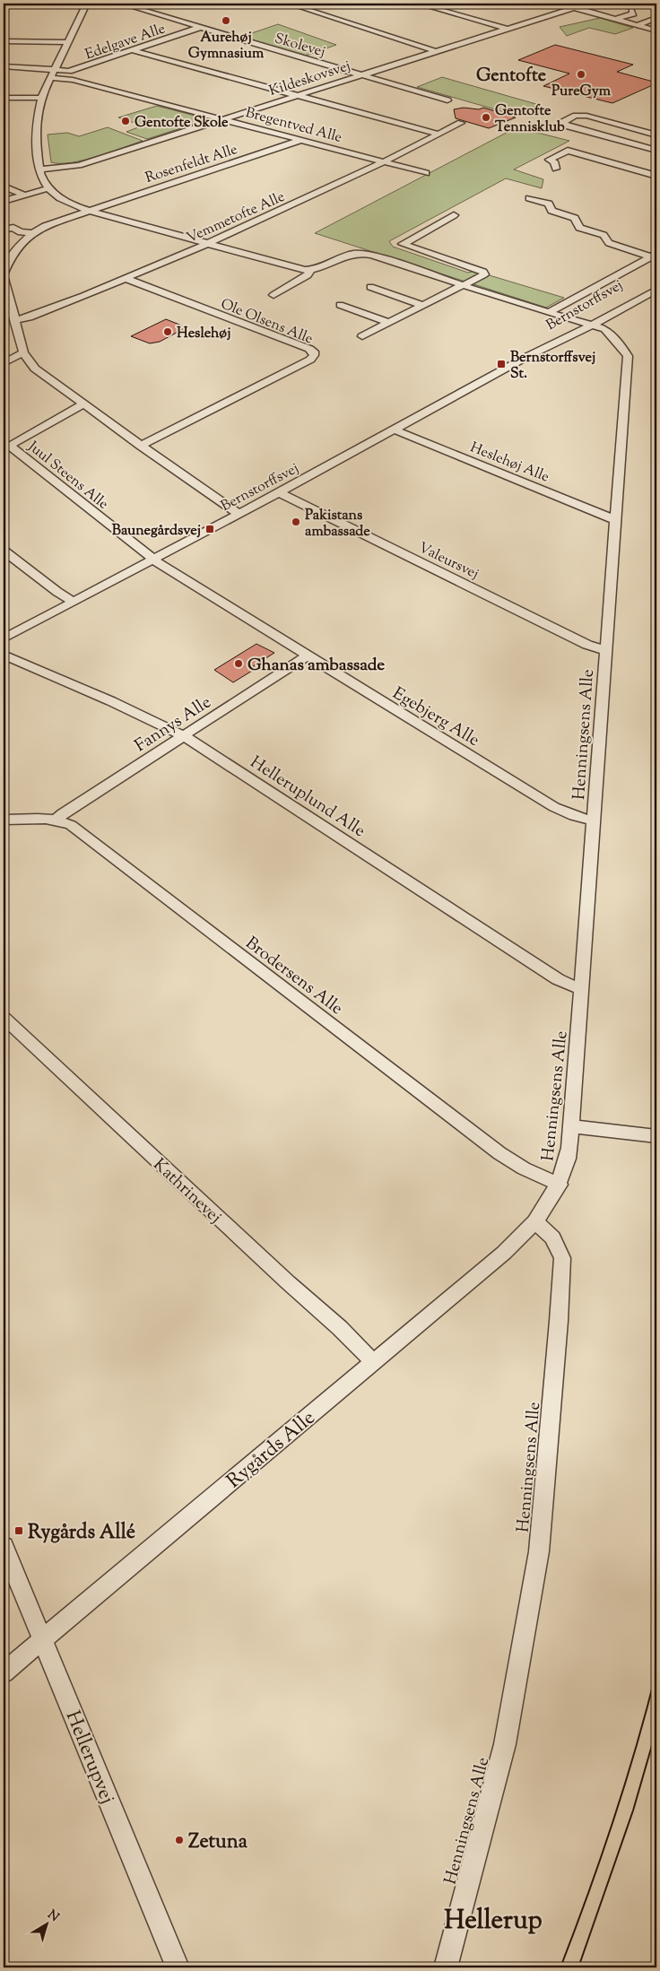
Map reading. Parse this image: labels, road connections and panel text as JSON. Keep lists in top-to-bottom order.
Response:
{
  "streets": {
    "street": [
      "Edelgave Alle",
      "Skolevej",
      "Kildeskovsvej",
      "Bregentved Alle",
      "Rosenfeldt Alle",
      "Vemmetofte Alle",
      "Bernstorffsvej",
      "Ole Olsens Alle",
      "Heslehøj Alle",
      "Juul Steens Alle",
      "Valeursvej",
      "Egebjerg Alle",
      "Fannys Alle",
      "Henningsens Alle",
      "Helleruplund Alle",
      "Brodersens Alle",
      "Kathrinevej",
      "Rygårds Alle",
      "Hellerupvej"
    ]
  },
  "crossings": [
    ["Edelgave Alle", "Skolevej"],
    ["Edelgave Alle", "Bregentved Alle"],
    ["Skolevej", "Kildeskovsvej"],
    ["Kildeskovsvej", "Bregentved Alle"],
    ["Bregentved Alle", "Rosenfeldt Alle"],
    ["Bregentved Alle", "Vemmetofte Alle"],
    ["Vemmetofte Alle", "Ole Olsens Alle"],
    ["Bernstorffsvej", "Heslehøj Alle"],
    ["Bernstorffsvej", "Juul Steens Alle"],
    ["Bernstorffsvej", "Valeursvej"],
    ["Bernstorffsvej", "Egebjerg Alle"],
    ["Bernstorffsvej", "Henningsens Alle"],
    ["Heslehøj Alle", "Henningsens Alle"],
    ["Juul Steens Alle", "Egebjerg Alle"],
    ["Valeursvej", "Henningsens Alle"],
    ["Egebjerg Alle", "Fannys Alle"],
    ["Egebjerg Alle", "Henningsens Alle"],
    ["Fannys Alle", "Helleruplund Alle"],
    ["Fannys Alle", "Brodersens Alle"],
    ["Henningsens Alle", "Helleruplund Alle"],
    ["Henningsens Alle", "Brodersens Alle"],
    ["Henningsens Alle", "Rygårds Alle"],
    ["Kathrinevej", "Rygårds Alle"],
    ["Rygårds Alle", "Hellerupvej"]
  ],
  "districts": ["Gentofte", "Hellerup"],
  "places": {
    "other": [
      "Aurehøj Gymnasium",
      "PureGym",
      "Gentofte Tennisklub",
      "Gentofte Skole",
      "Heslehøj",
      "Pakistans ambassade",
      "Ghanas ambassade",
      "Zetuna"
    ],
    "transit": ["Bernstorffsvej St.", "Baunegårdsvej", "Rygårds Allé"]
  },
  "north": "top right"
}
